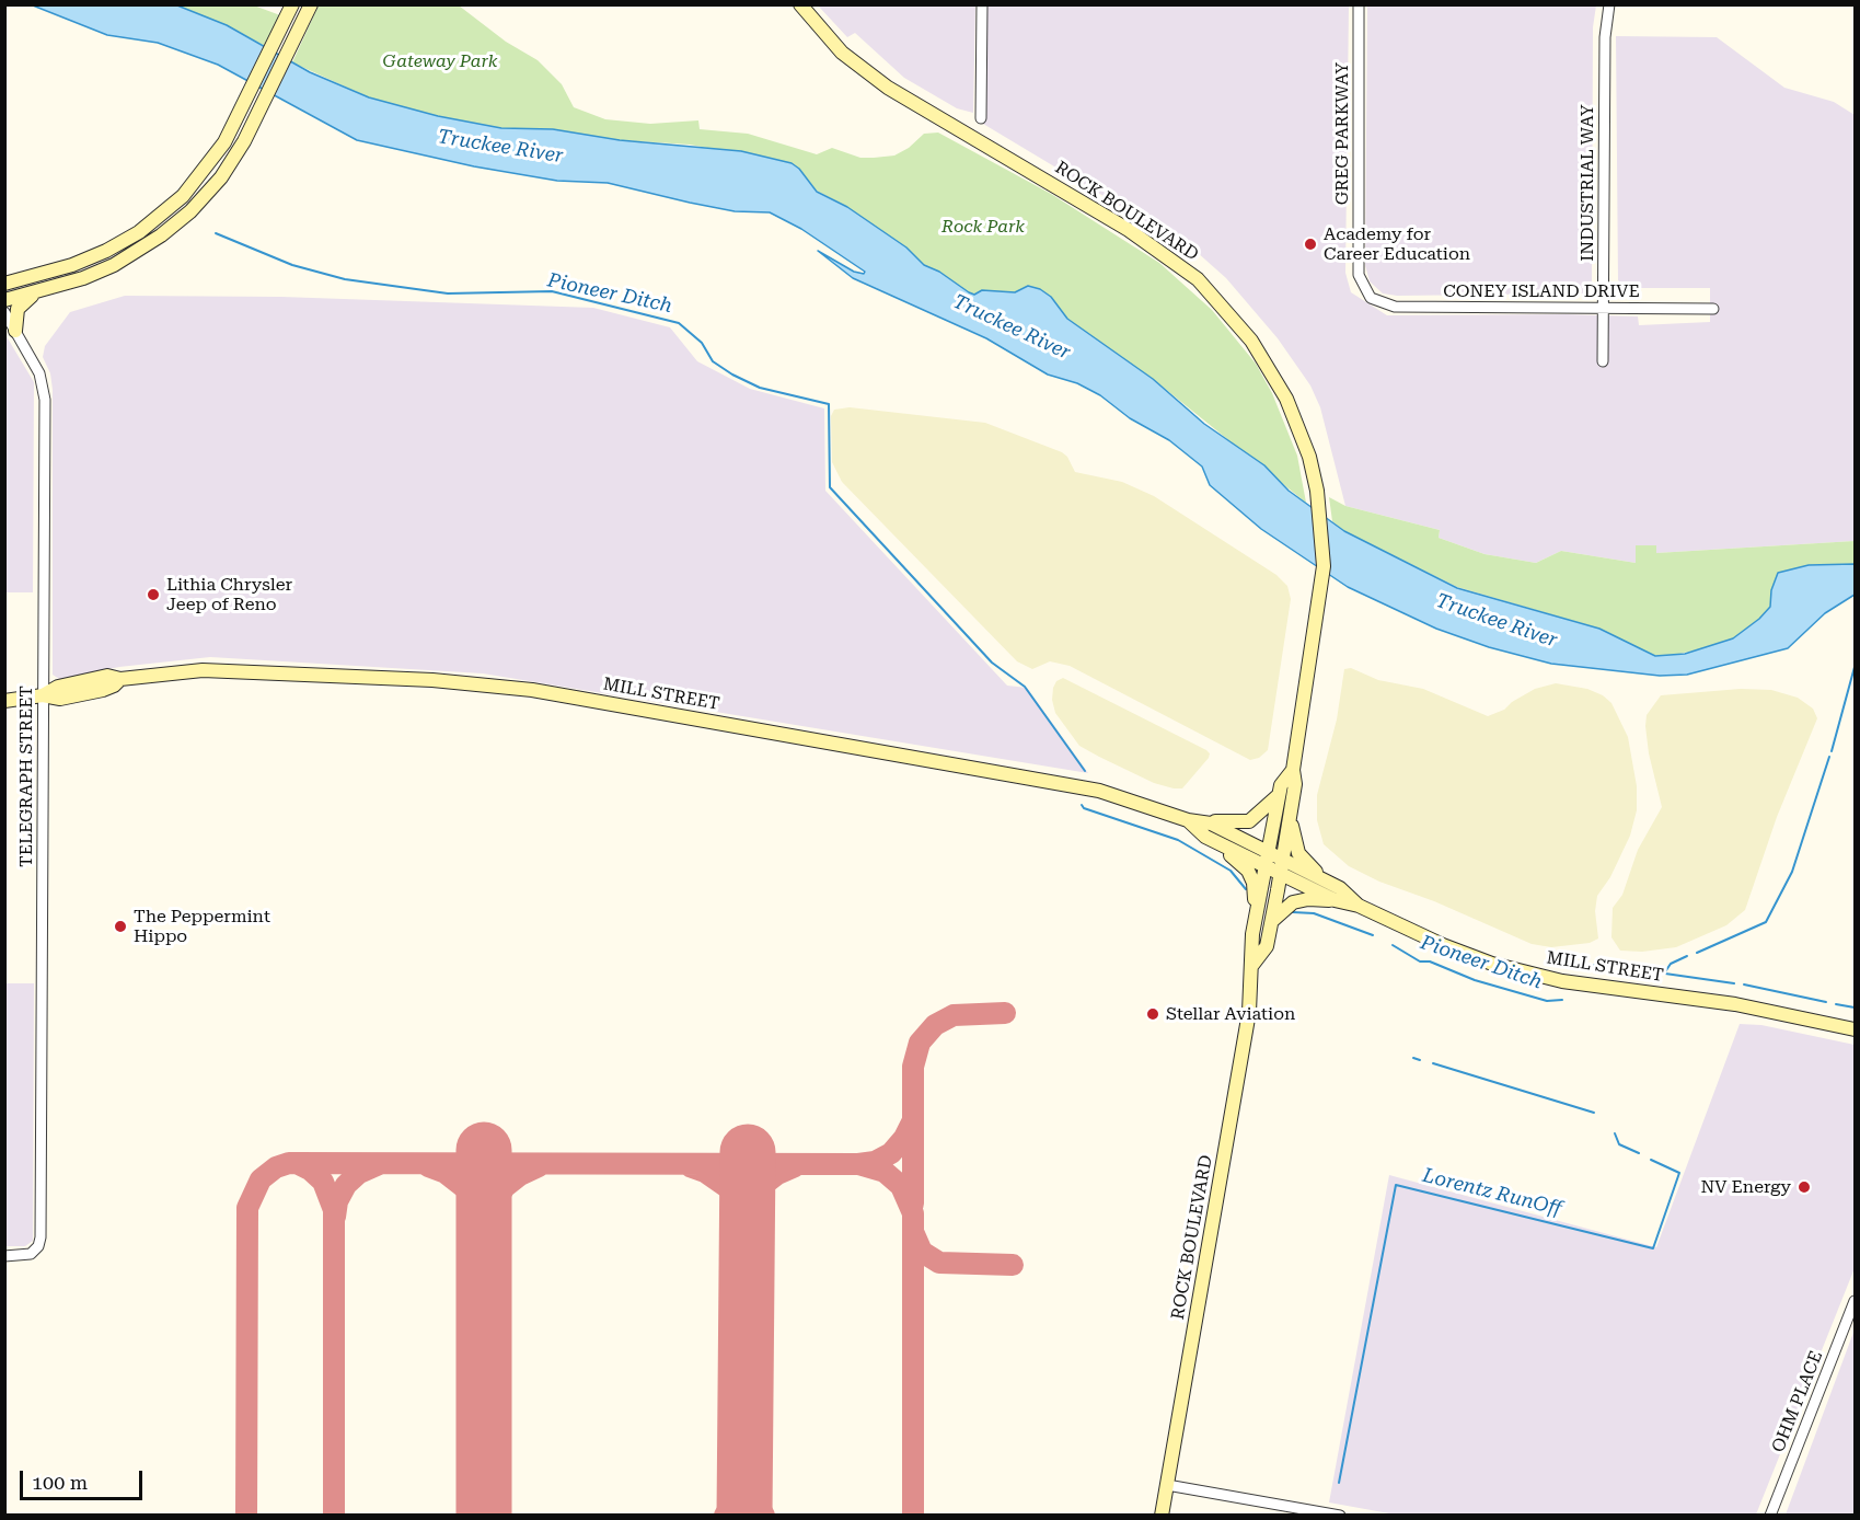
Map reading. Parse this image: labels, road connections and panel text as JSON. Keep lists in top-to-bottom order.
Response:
{
  "streets": {
    "main road": ["ROCK BOULEVARD", "MILL STREET"],
    "street": [
      "GREG PARKWAY",
      "INDUSTRIAL WAY",
      "CONEY ISLAND DRIVE",
      "TELEGRAPH STREET",
      "OHM PLACE"
    ]
  },
  "crossings": [
    ["GREG PARKWAY", "CONEY ISLAND DRIVE"],
    ["INDUSTRIAL WAY", "CONEY ISLAND DRIVE"],
    ["ROCK BOULEVARD", "MILL STREET"],
    ["MILL STREET", "TELEGRAPH STREET"]
  ],
  "water": ["Truckee River", "Pioneer Ditch", "Lorentz RunOff"],
  "parks": ["Gateway Park", "Rock Park"],
  "places": [
    "Academy for Career Education",
    "Lithia Chrysler Jeep of Reno",
    "The Peppermint Hippo",
    "Stellar Aviation",
    "NV Energy"
  ],
  "scale_bar": "100 m"
}
